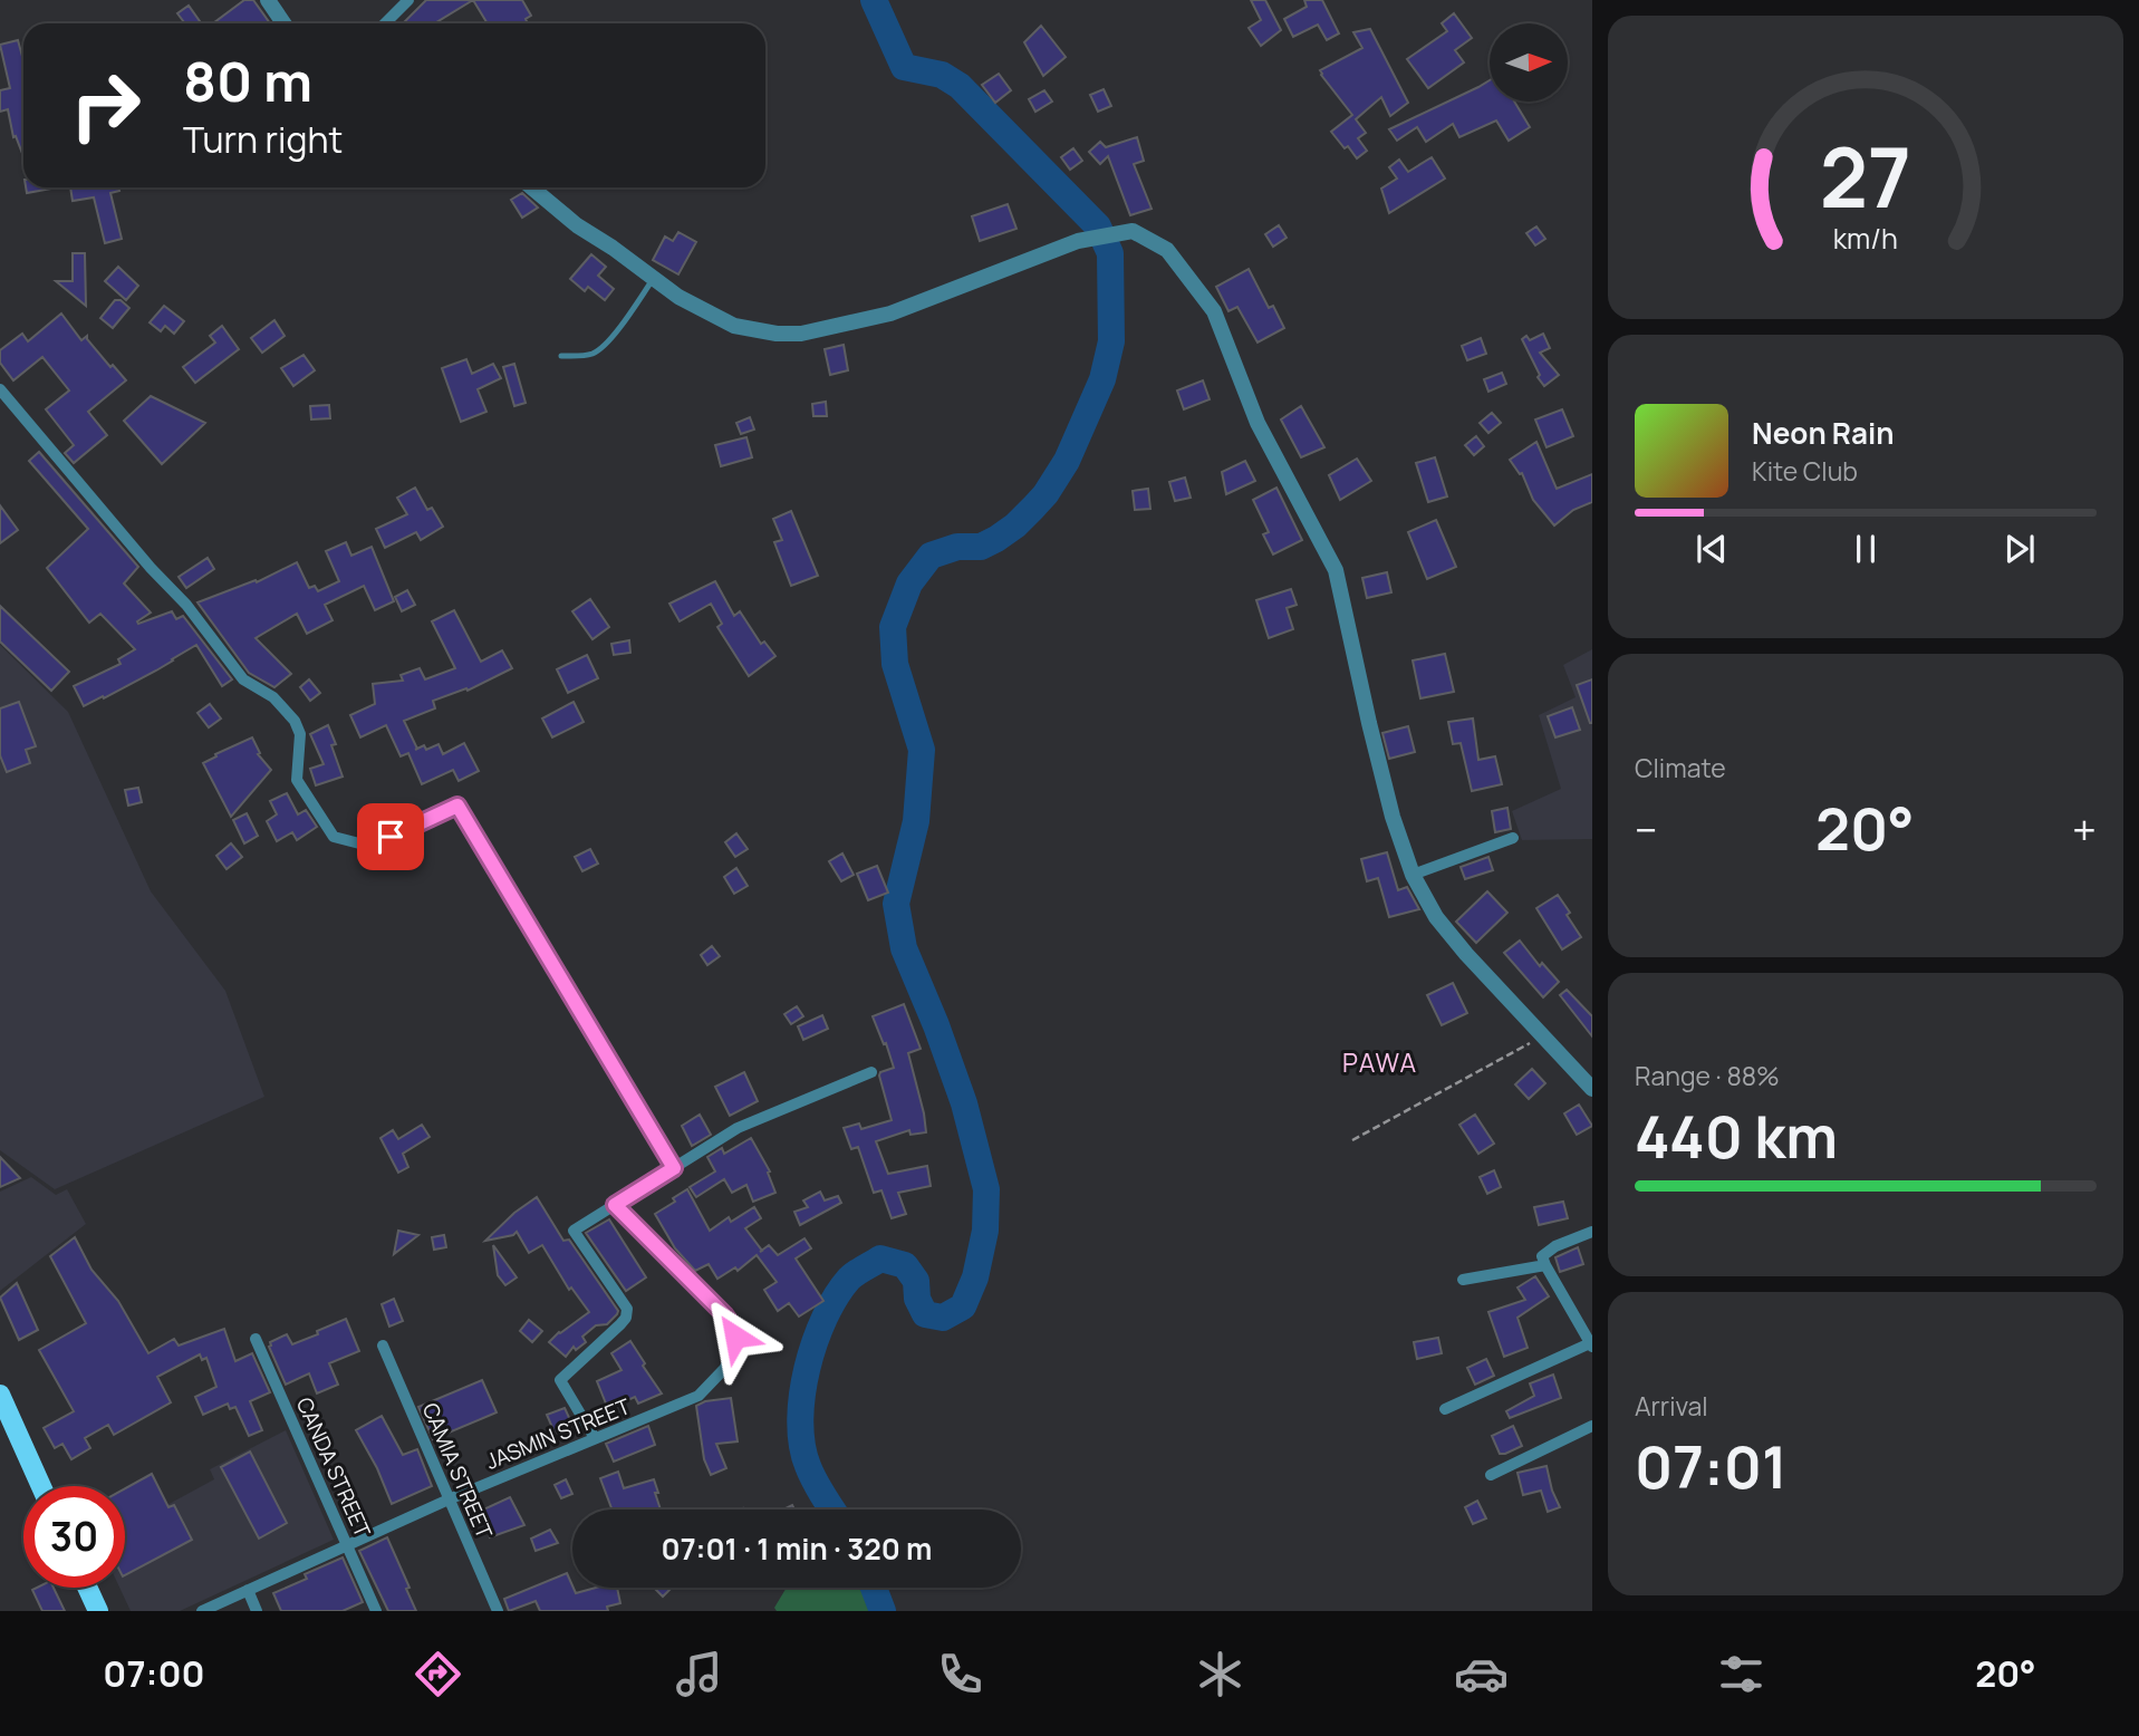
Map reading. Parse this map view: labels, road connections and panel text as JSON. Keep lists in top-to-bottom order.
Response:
{
  "streets": {
    "street": ["JASMIN STREET", "CANDA STREET", "CAMIA STREET"]
  },
  "crossings": [
    ["JASMIN STREET", "CANDA STREET"],
    ["JASMIN STREET", "CAMIA STREET"]
  ],
  "districts": ["PAWA"],
  "north": "right",
  "page": {
    "turn": ["80 m", "Turn right"],
    "song": ["Neon Rain", "Kite Club"],
    "tile": [
      "Climate",
      ["Range · 88%", "440 km"],
      ["Arrival", "07:01"]
    ],
    "heat": ["−", "20°", "+"],
    "limit": "30",
    "trip": "07:01 · 1 min · 320 m",
    "tabs": ["07:00", "20°"],
    "gauge": ["27", "km/h"]
  }
}
